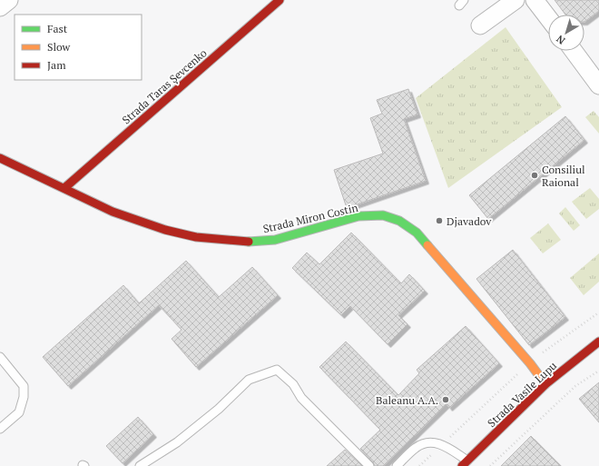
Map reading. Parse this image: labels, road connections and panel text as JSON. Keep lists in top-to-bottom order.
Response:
{
  "streets": {
    "street": ["Strada Taras Șevcenko", "Strada Miron Costin", "Strada Vasile Lupu"]
  },
  "crossings": [
    ["Strada Taras Șevcenko", "Strada Miron Costin"],
    ["Strada Miron Costin", "Strada Vasile Lupu"]
  ],
  "places": ["Consiliul Raional", "Djavadov", "Baleanu A.A."],
  "legend": ["Fast", "Slow", "Jam"],
  "north": "bottom left"
}
